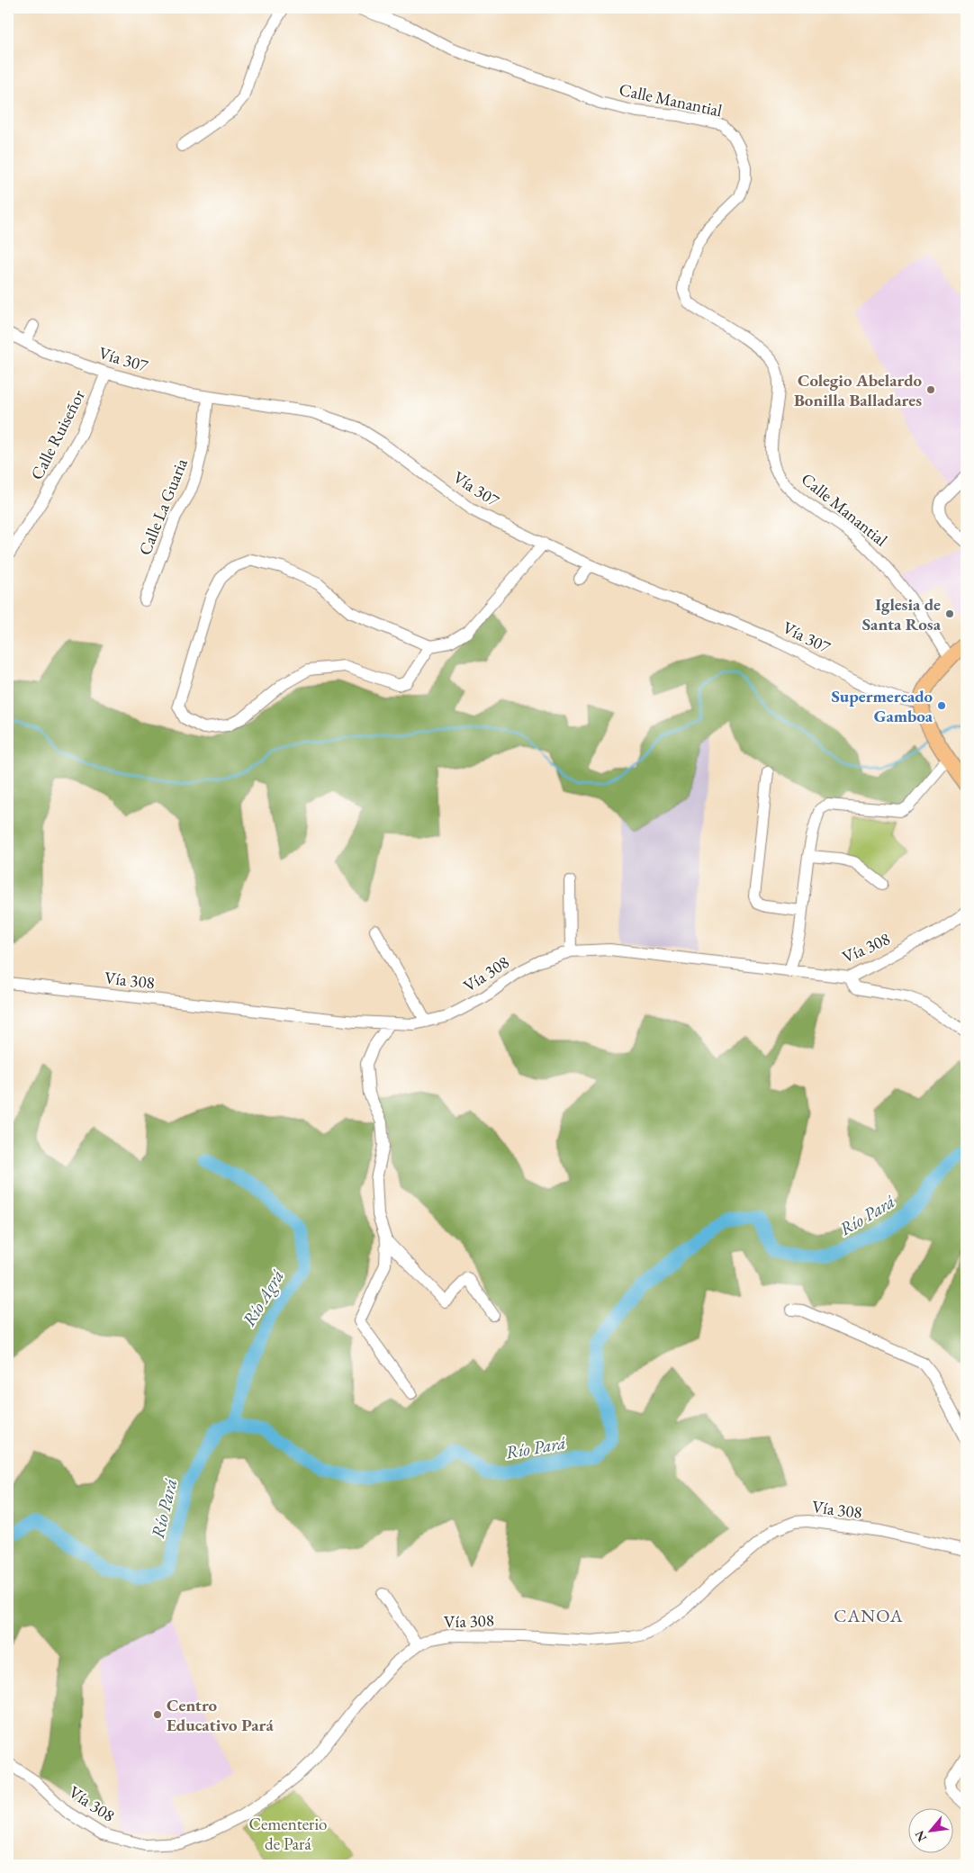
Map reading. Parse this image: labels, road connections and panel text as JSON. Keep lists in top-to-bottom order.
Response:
{
  "streets": {
    "street": [
      "Calle Manantial",
      "Vía 307",
      "Calle Ruiseñor",
      "Calle La Guaria",
      "Vía 308"
    ]
  },
  "crossings": [
    ["Vía 307", "Calle Ruiseñor"],
    ["Vía 307", "Calle La Guaria"]
  ],
  "districts": ["CANOA"],
  "water": ["Río Pará", "Río Agrá"],
  "parks": ["Cementerio de Pará"],
  "places": [
    "Colegio Abelardo Bonilla Balladares",
    "Iglesia de Santa Rosa",
    "Supermercado Gamboa",
    "Centro Educativo Pará"
  ],
  "north": "bottom left"
}
